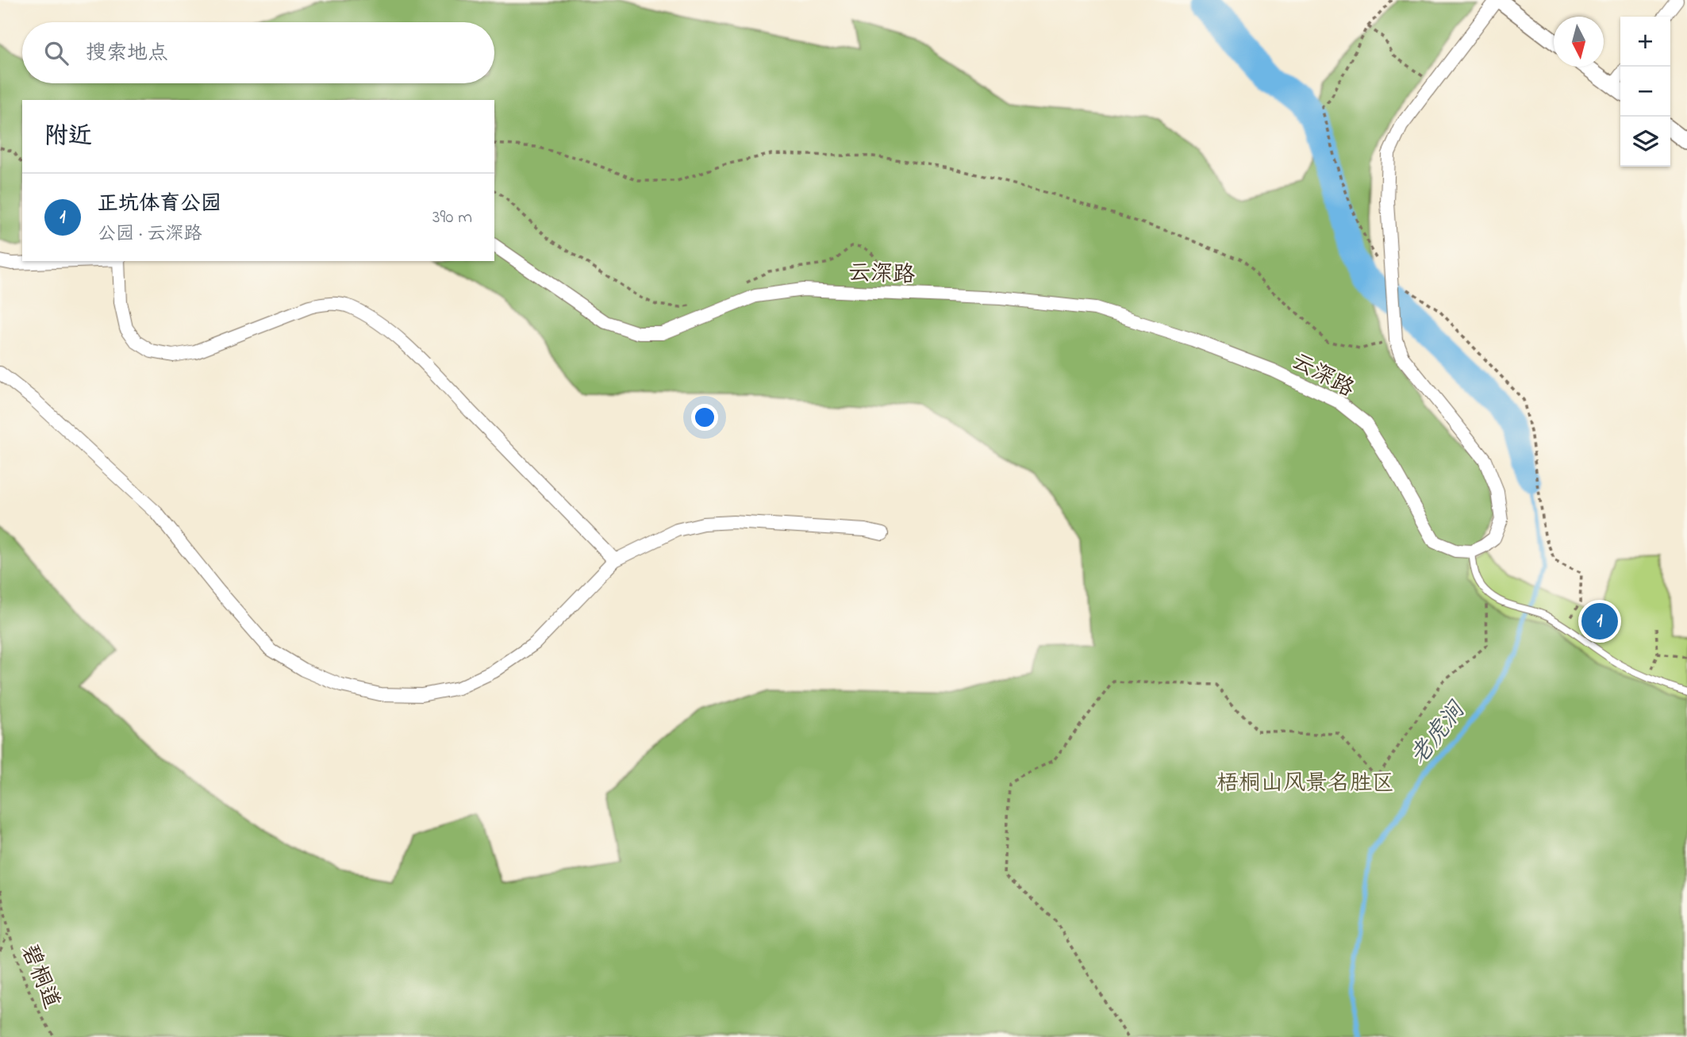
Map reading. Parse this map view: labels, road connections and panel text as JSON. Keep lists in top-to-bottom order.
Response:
{
  "streets": {
    "street": ["云深路"],
    "path": ["碧桐道"]
  },
  "water": ["老虎涧"],
  "parks": ["梧桐山风景名胜区"],
  "north": "bottom",
  "page": {
    "map_buttons": ["+", "−"],
    "search": "搜索地点",
    "heading": "附近",
    "list": [
      {
        "mark": "1",
        "name": "正坑体育公园",
        "note": "公园 · 云深路",
        "value": "390 m"
      }
    ],
    "pins": "1"
  }
}
